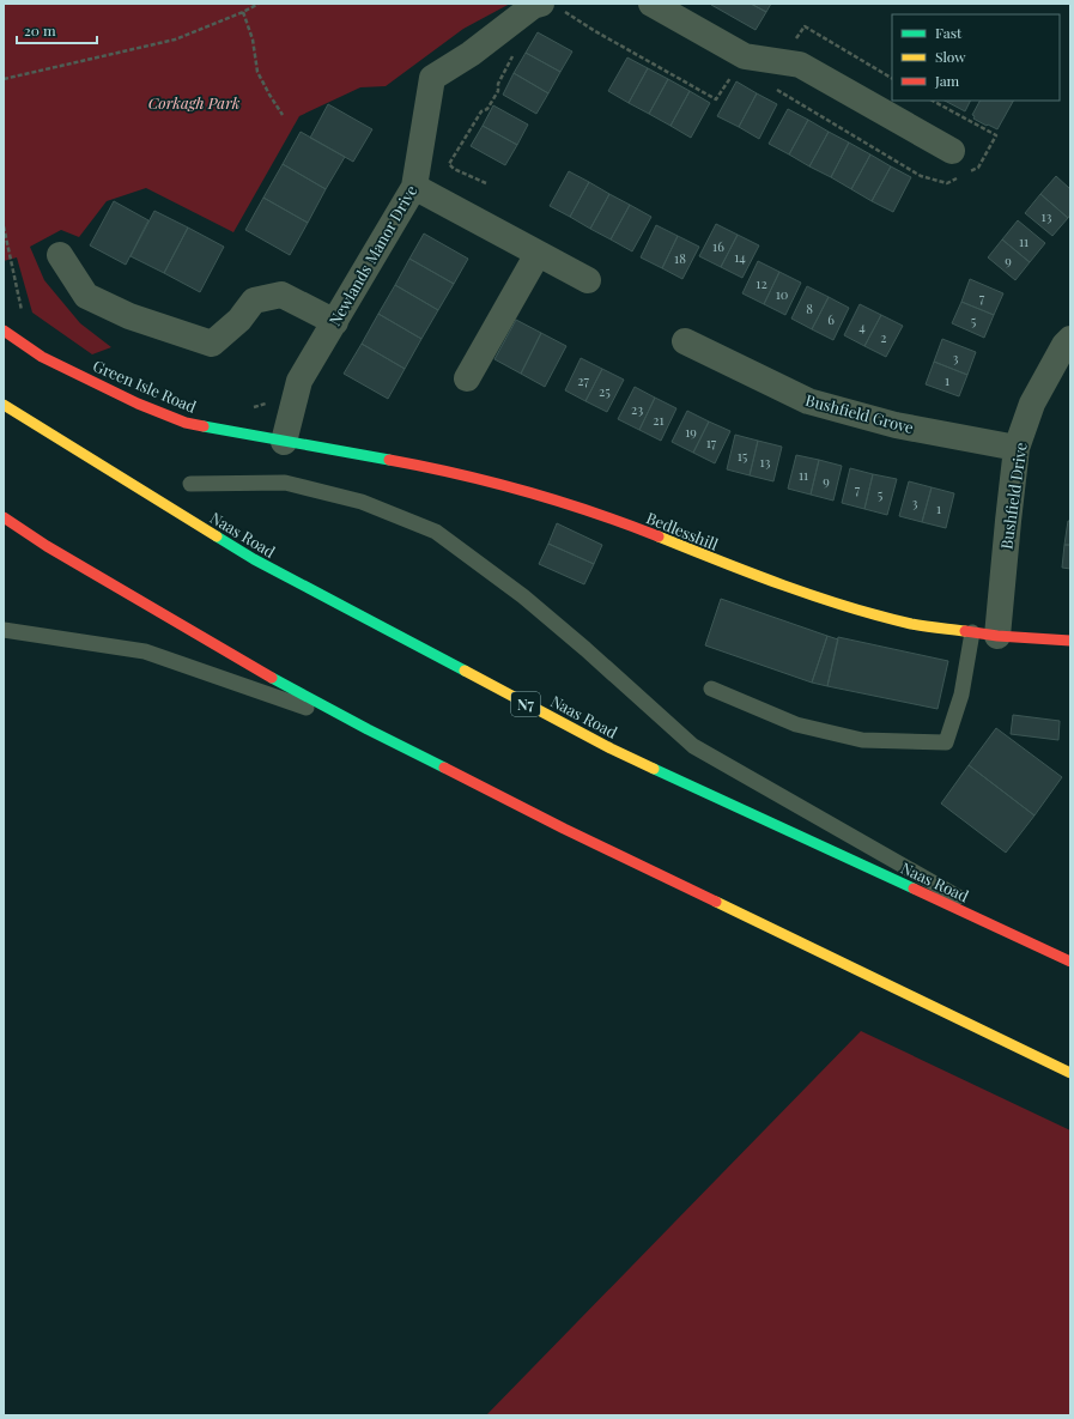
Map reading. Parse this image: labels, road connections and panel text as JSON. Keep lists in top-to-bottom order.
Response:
{
  "streets": {
    "main road": [
      "Green Isle Road",
      "Bedlesshill",
      "Naas Road",
      "N7"
    ],
    "street": ["Newlands Manor Drive", "Bushfield Grove", "Bushfield Drive"]
  },
  "crossings": [
    ["Newlands Manor Drive", "Green Isle Road"],
    ["Newlands Manor Drive", "Bedlesshill"],
    ["Green Isle Road", "Bedlesshill"],
    ["Bushfield Grove", "Bushfield Drive"],
    ["Bushfield Drive", "Bedlesshill"]
  ],
  "parks": ["Corkagh Park"],
  "house_numbers": [
    "13",
    "11",
    "16",
    "14",
    "18",
    "9",
    "12",
    "10",
    "7",
    "8",
    "6",
    "5",
    "4",
    "2",
    "3",
    "27",
    "1",
    "25",
    "23",
    "21",
    "19",
    "17",
    "15",
    "13",
    "11",
    "9",
    "7",
    "5",
    "3",
    "1"
  ],
  "legend": ["Fast", "Slow", "Jam"],
  "scale_bar": "20 m"
}
